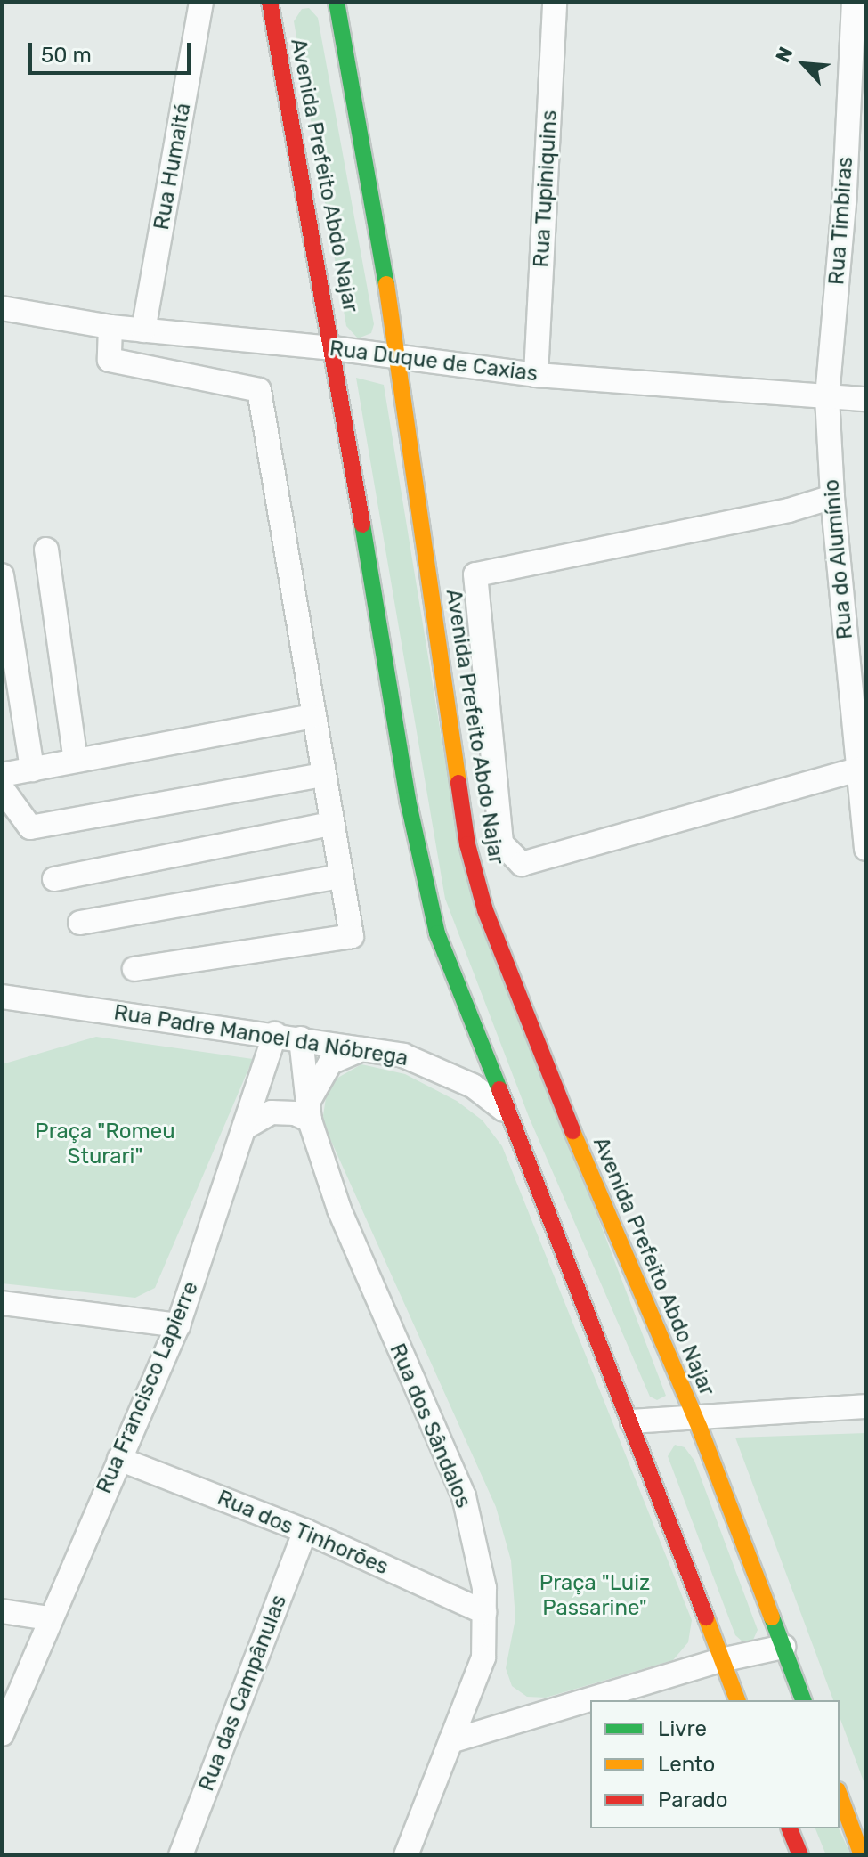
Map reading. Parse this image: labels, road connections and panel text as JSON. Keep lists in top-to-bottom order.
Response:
{
  "streets": {
    "main road": ["Avenida Prefeito Abdo Najar"],
    "street": [
      "Rua Humaitá",
      "Rua Tupiniquins",
      "Rua Timbiras",
      "Rua Duque de Caxias",
      "Rua do Alumínio",
      "Rua Padre Manoel da Nóbrega",
      "Rua Francisco Lapierre",
      "Rua dos Sândalos",
      "Rua dos Tinhorões",
      "Rua das Campânulas"
    ]
  },
  "crossings": [
    ["Rua Humaitá", "Rua Duque de Caxias"],
    ["Avenida Prefeito Abdo Najar", "Rua Duque de Caxias"],
    ["Avenida Prefeito Abdo Najar", "Rua Padre Manoel da Nóbrega"],
    ["Rua Tupiniquins", "Rua Duque de Caxias"],
    ["Rua Timbiras", "Rua Duque de Caxias"],
    ["Rua Timbiras", "Rua do Alumínio"],
    ["Rua Duque de Caxias", "Rua do Alumínio"],
    ["Rua Padre Manoel da Nóbrega", "Rua Francisco Lapierre"],
    ["Rua Padre Manoel da Nóbrega", "Rua dos Sândalos"],
    ["Rua Francisco Lapierre", "Rua dos Tinhorões"],
    ["Rua dos Sândalos", "Rua dos Tinhorões"],
    ["Rua dos Tinhorões", "Rua das Campânulas"]
  ],
  "parks": ["Praça \"Romeu Sturari\"", "Praça \"Luiz Passarine\""],
  "legend": ["Livre", "Lento", "Parado"],
  "scale_bar": "50 m",
  "north": "top left"
}
